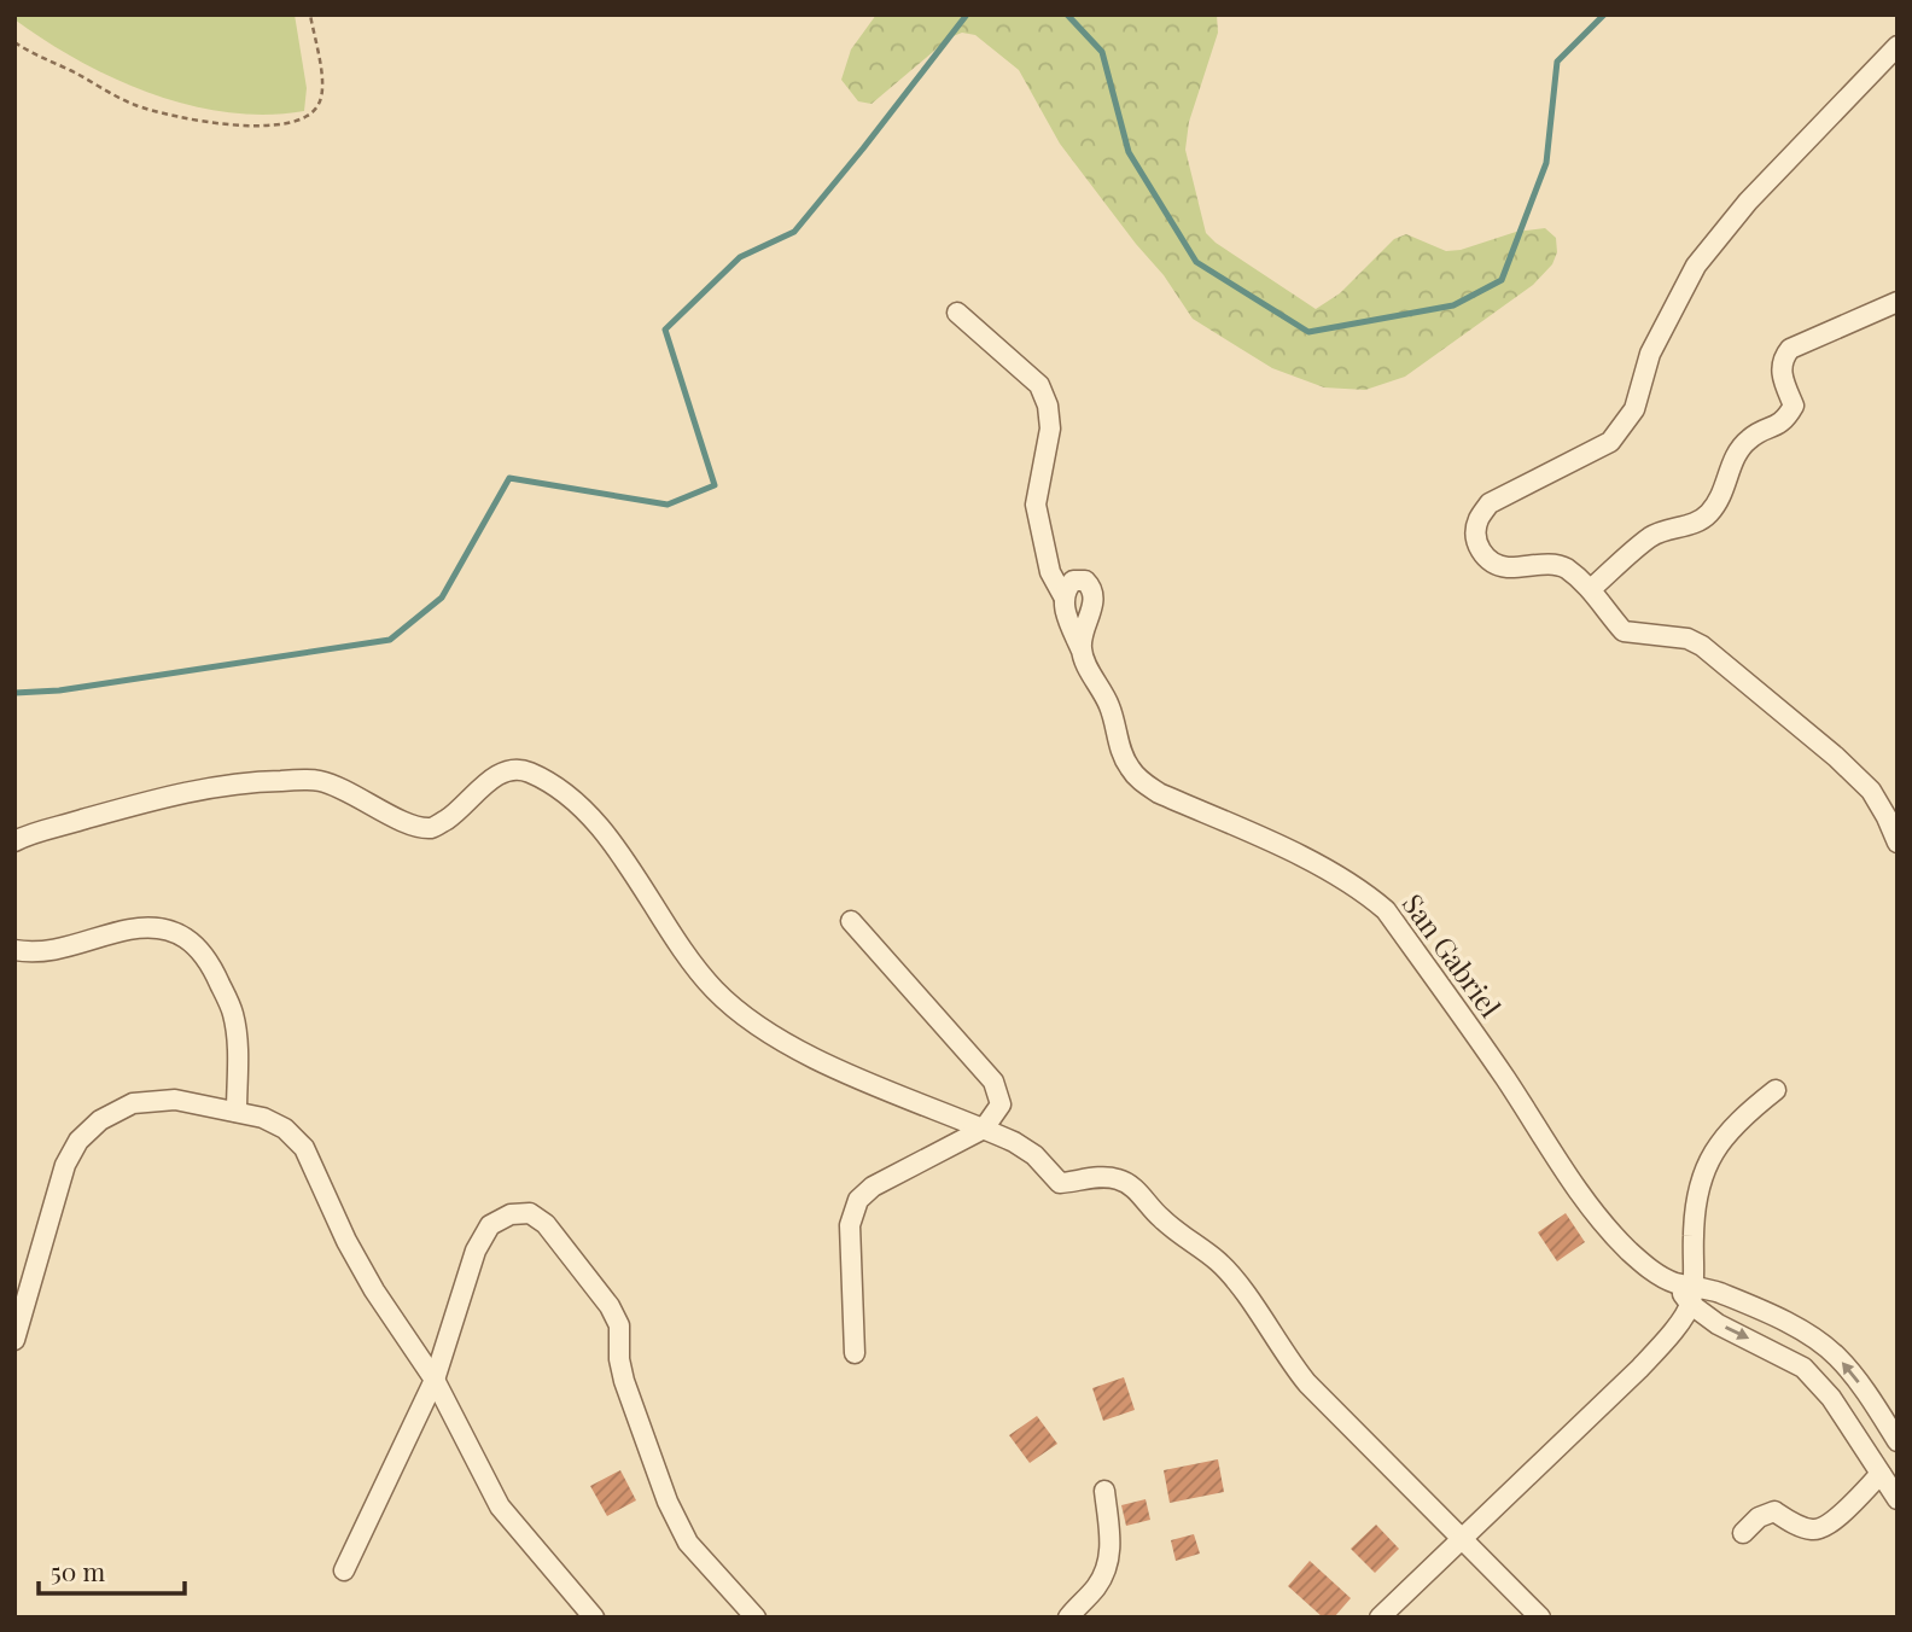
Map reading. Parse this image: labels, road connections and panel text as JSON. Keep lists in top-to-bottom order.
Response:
{
  "streets": {
    "street": ["San Gabriel"]
  },
  "scale_bar": "50 m"
}
